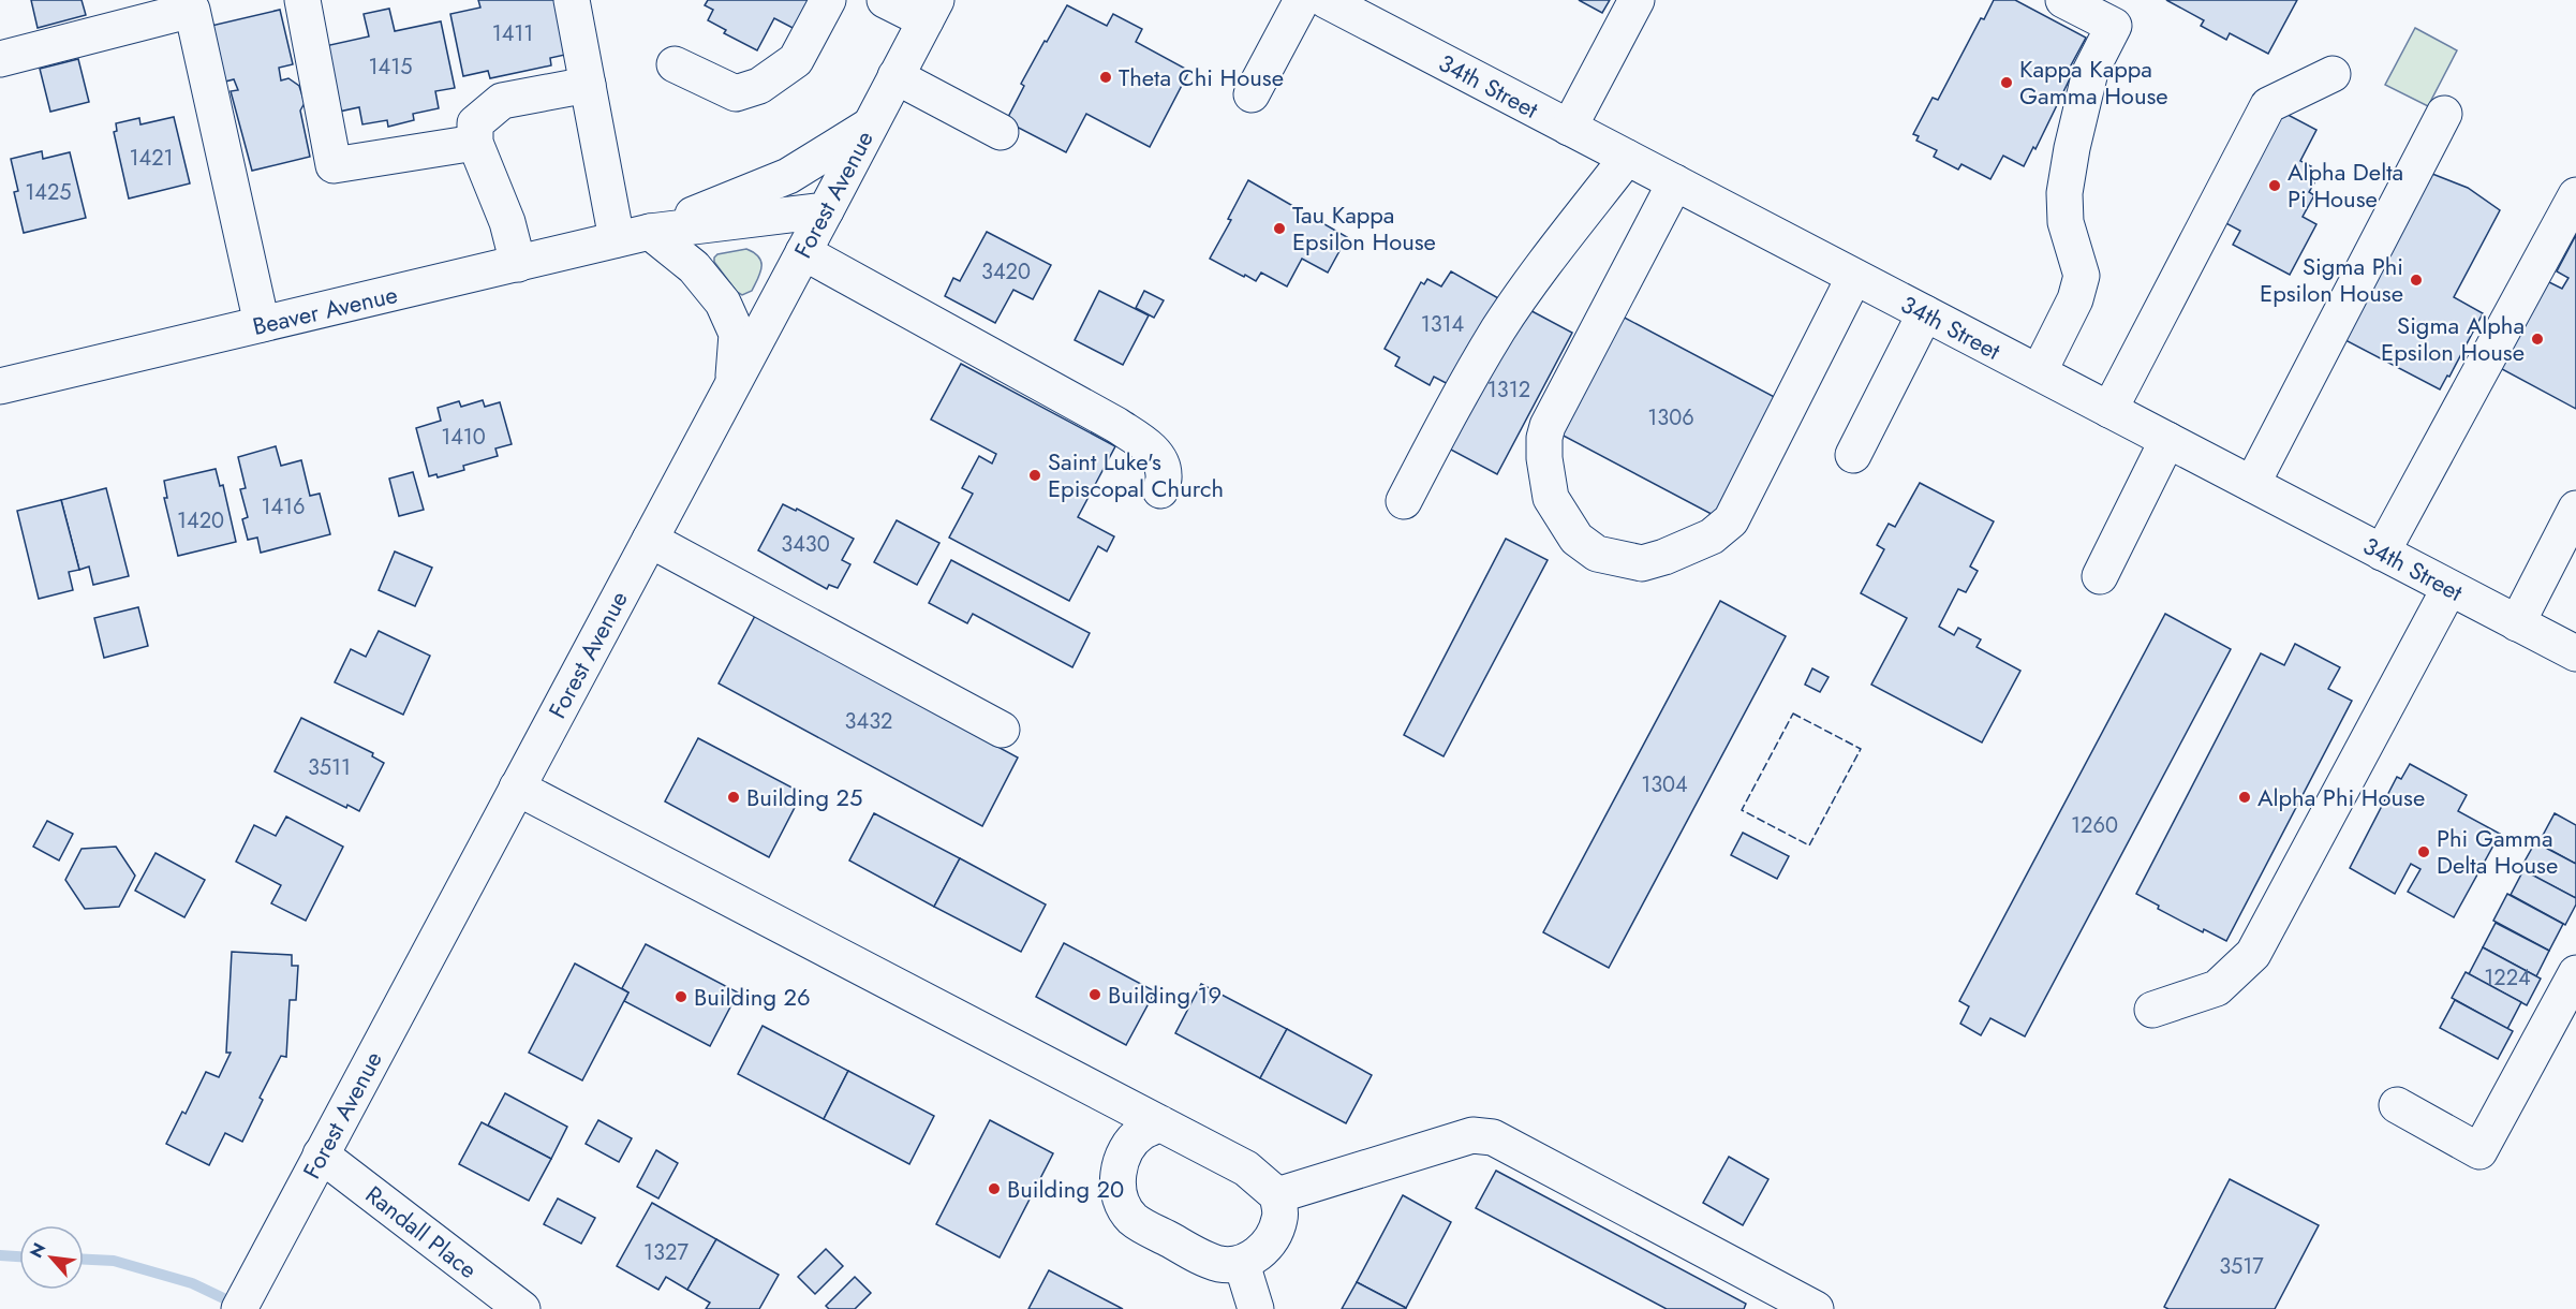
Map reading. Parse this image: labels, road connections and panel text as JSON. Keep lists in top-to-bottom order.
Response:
{
  "streets": {
    "street": [
      "34th Street",
      "Forest Avenue",
      "Beaver Avenue",
      "Randall Place"
    ]
  },
  "crossings": [
    ["Forest Avenue", "Beaver Avenue"],
    ["Forest Avenue", "Randall Place"]
  ],
  "places": [
    "Theta Chi House",
    "Kappa Kappa Gamma House",
    "Alpha Delta Pi House",
    "Tau Kappa Epsilon House",
    "Sigma Phi Epsilon House",
    "Sigma Alpha Epsilon House",
    "Saint Luke's Episcopal Church",
    "Building 25",
    "Alpha Phi House",
    "Phi Gamma Delta House",
    "Building 19",
    "Building 26",
    "Building 20"
  ],
  "house_numbers": [
    "1411",
    "1415",
    "1421",
    "1425",
    "3420",
    "1314",
    "1312",
    "1306",
    "1410",
    "1416",
    "1420",
    "3430",
    "3432",
    "3511",
    "1304",
    "1260",
    "1224",
    "1327",
    "3517"
  ],
  "north": "top left"
}
